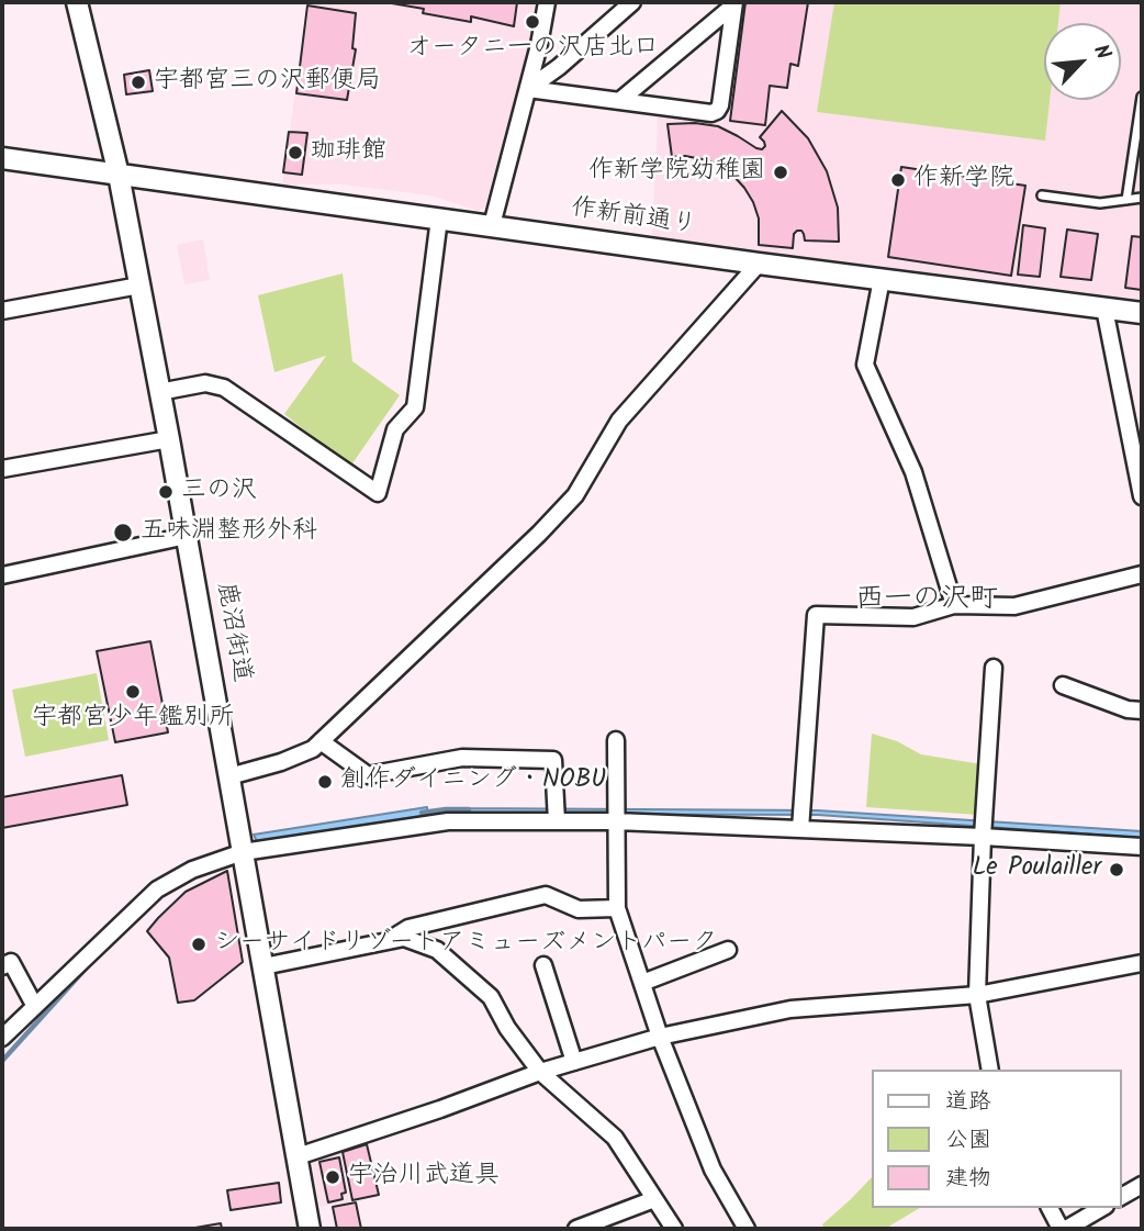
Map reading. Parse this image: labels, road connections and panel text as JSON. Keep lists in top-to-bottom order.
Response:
{
  "streets": {
    "street": ["作新前通り", "鹿沼街道"]
  },
  "crossings": [
    ["作新前通り", "鹿沼街道"]
  ],
  "districts": ["西一の沢町"],
  "places": [
    "オータニ一の沢店北口",
    "宇都宮三の沢郵便局",
    "珈琲館",
    "作新学院幼稚園",
    "作新学院",
    "三の沢",
    "五味淵整形外科",
    "宇都宮少年鑑別所",
    "創作ダイニング・NOBU",
    "Le Poulailler",
    "シーサイドリゾートアミューズメントパーク",
    "宇治川武道具"
  ],
  "legend": ["道路", "公園", "建物"],
  "north": "top right"
}
